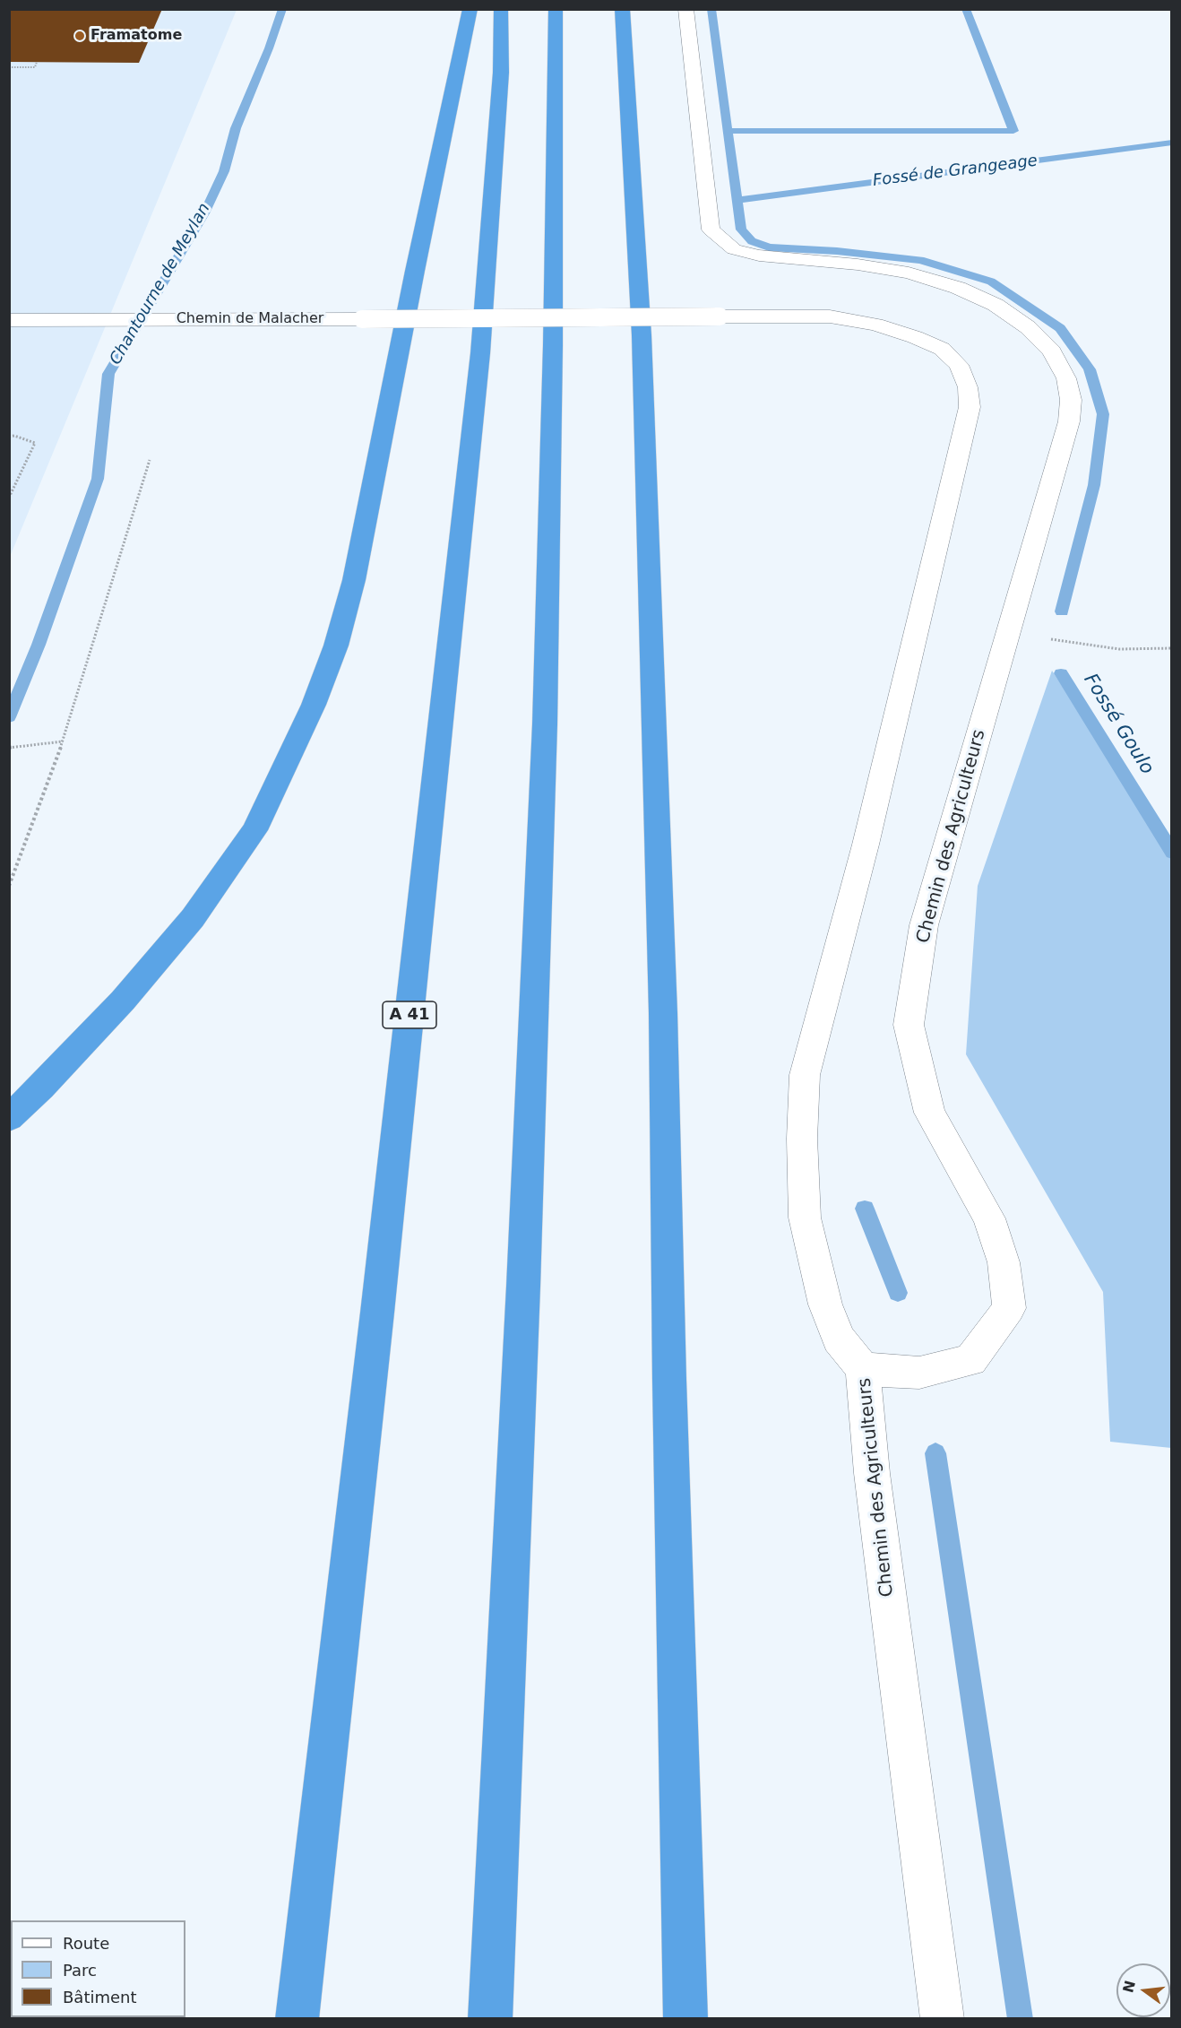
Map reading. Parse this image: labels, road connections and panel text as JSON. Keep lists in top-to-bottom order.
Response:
{
  "streets": {
    "highway": ["A 41"],
    "street": ["Chemin de Malacher", "Chemin des Agriculteurs"]
  },
  "crossings": [
    ["Chemin de Malacher", "Chemin des Agriculteurs"]
  ],
  "water": ["Fossé de Grangeage", "Chantourne de Meylan", "Fossé Goulo"],
  "places": ["Framatome"],
  "legend": ["Route", "Parc", "Bâtiment"],
  "north": "left"
}
